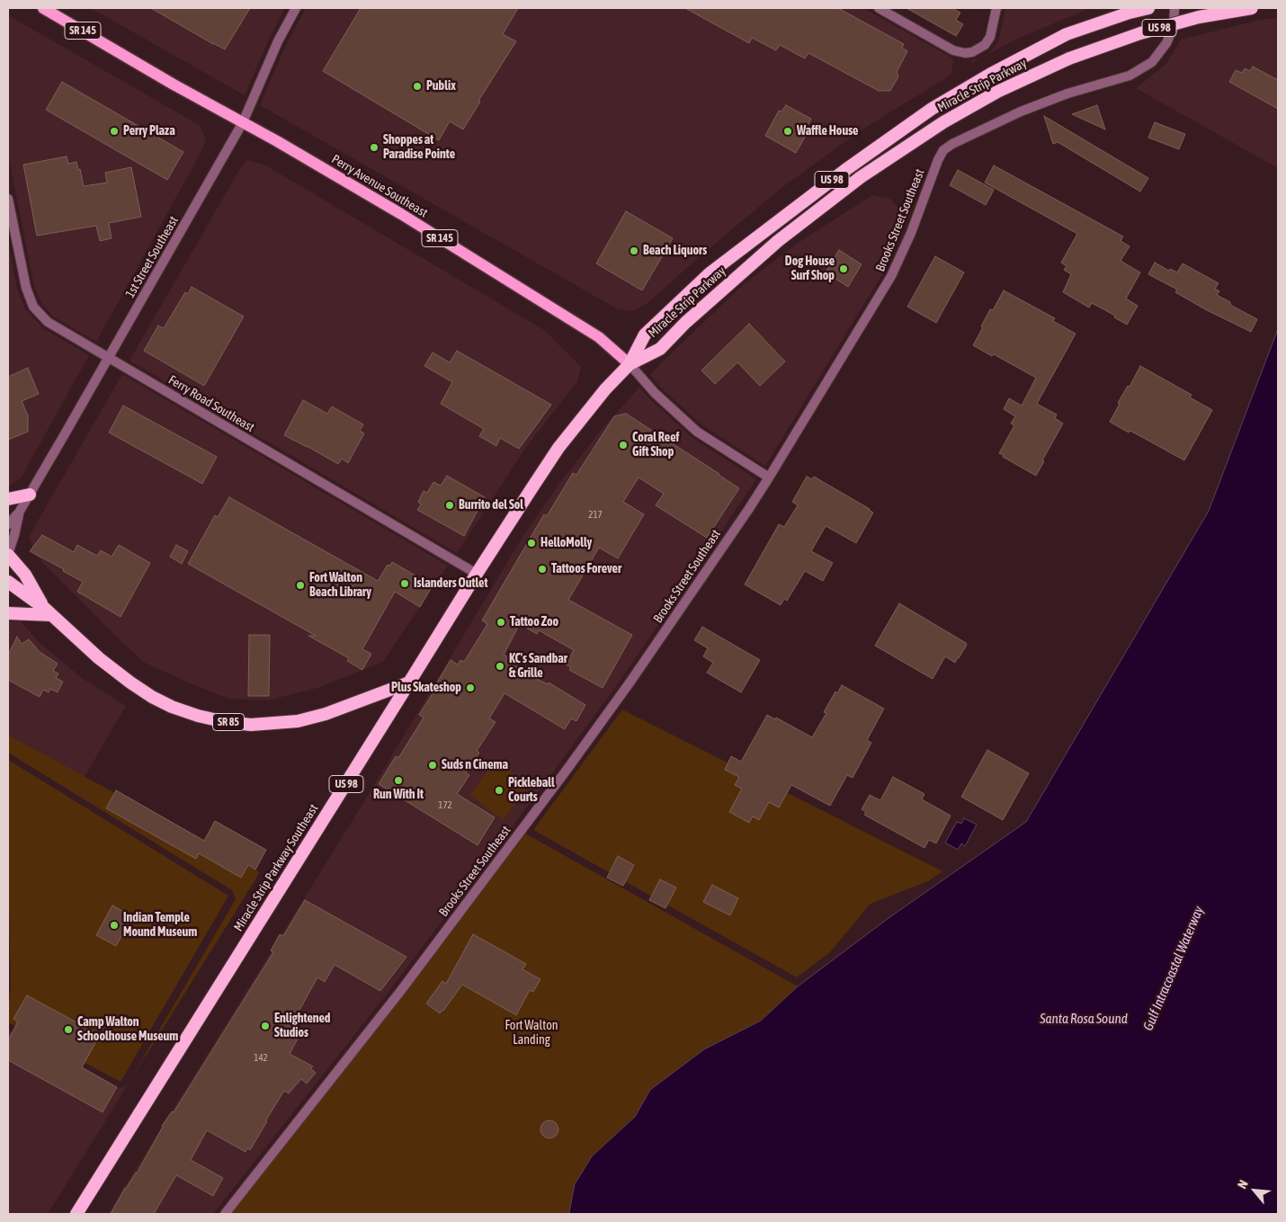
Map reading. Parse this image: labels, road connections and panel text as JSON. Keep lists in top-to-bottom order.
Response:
{
  "streets": {
    "highway": [
      "US 98",
      "Miracle Strip Parkway",
      "SR 85",
      "Miracle Strip Parkway Southeast"
    ],
    "main road": ["SR 145", "Perry Avenue Southeast"],
    "street": ["Brooks Street Southeast", "1st Street Southeast", "Ferry Road Southeast"]
  },
  "crossings": [
    ["Miracle Strip Parkway", "Perry Avenue Southeast"],
    ["Miracle Strip Parkway", "Miracle Strip Parkway Southeast"],
    ["Perry Avenue Southeast", "Brooks Street Southeast"],
    ["Perry Avenue Southeast", "1st Street Southeast"],
    ["Perry Avenue Southeast", "Miracle Strip Parkway Southeast"],
    ["1st Street Southeast", "Ferry Road Southeast"],
    ["Ferry Road Southeast", "Miracle Strip Parkway Southeast"],
    ["SR 85", "Miracle Strip Parkway Southeast"]
  ],
  "water": ["Gulf Intracoastal Waterway", "Santa Rosa Sound"],
  "parks": ["Fort Walton Landing"],
  "places": [
    "Publix",
    "Perry Plaza",
    "Waffle House",
    "Shoppes at Paradise Pointe",
    "Beach Liquors",
    "Dog House Surf Shop",
    "Coral Reef Gift Shop",
    "Burrito del Sol",
    "HelloMolly",
    "Tattoos Forever",
    "Islanders Outlet",
    "Fort Walton Beach Library",
    "Tattoo Zoo",
    "KC's Sandbar & Grille",
    "Plus Skateshop",
    "Suds n Cinema",
    "Run With It",
    "Pickleball Courts",
    "Indian Temple Mound Museum",
    "Enlightened Studios",
    "Camp Walton Schoolhouse Museum"
  ],
  "house_numbers": ["217", "172", "142"],
  "north": "top left"
}
